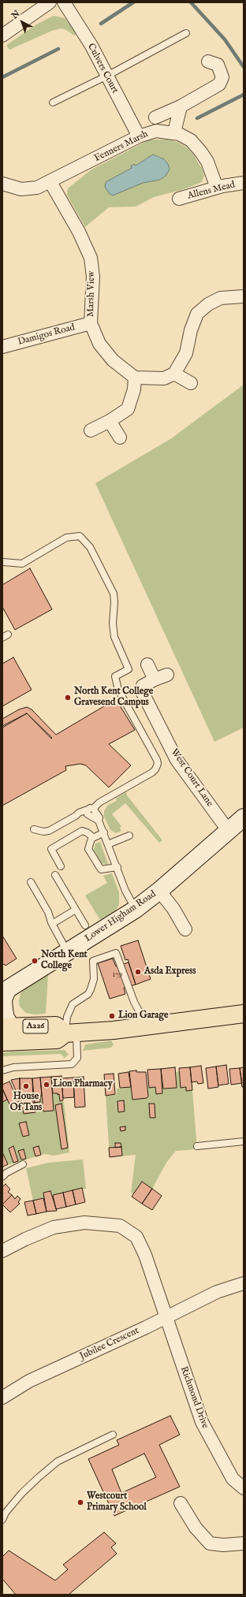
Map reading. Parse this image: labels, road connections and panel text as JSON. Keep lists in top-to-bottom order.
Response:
{
  "streets": {
    "main road": ["A226"],
    "street": [
      "Culvers Court",
      "Fenners Marsh",
      "Allens Mead",
      "Marsh View",
      "Damigos Road",
      "West Court Lane",
      "Lower Higham Road",
      "Jubilee Crescent",
      "Richmond Drive"
    ]
  },
  "crossings": [
    ["Culvers Court", "Fenners Marsh"],
    ["Fenners Marsh", "Allens Mead"],
    ["Fenners Marsh", "Marsh View"],
    ["Marsh View", "Damigos Road"],
    ["West Court Lane", "Lower Higham Road"],
    ["Jubilee Crescent", "Richmond Drive"]
  ],
  "places": [
    "North Kent College Gravesend Campus",
    "North Kent College",
    "Asda Express",
    "Lion Garage",
    "Lion Pharmacy",
    "House Of Tans",
    "Westcourt Primary School"
  ],
  "house_numbers": ["179"],
  "north": "top left"
}
